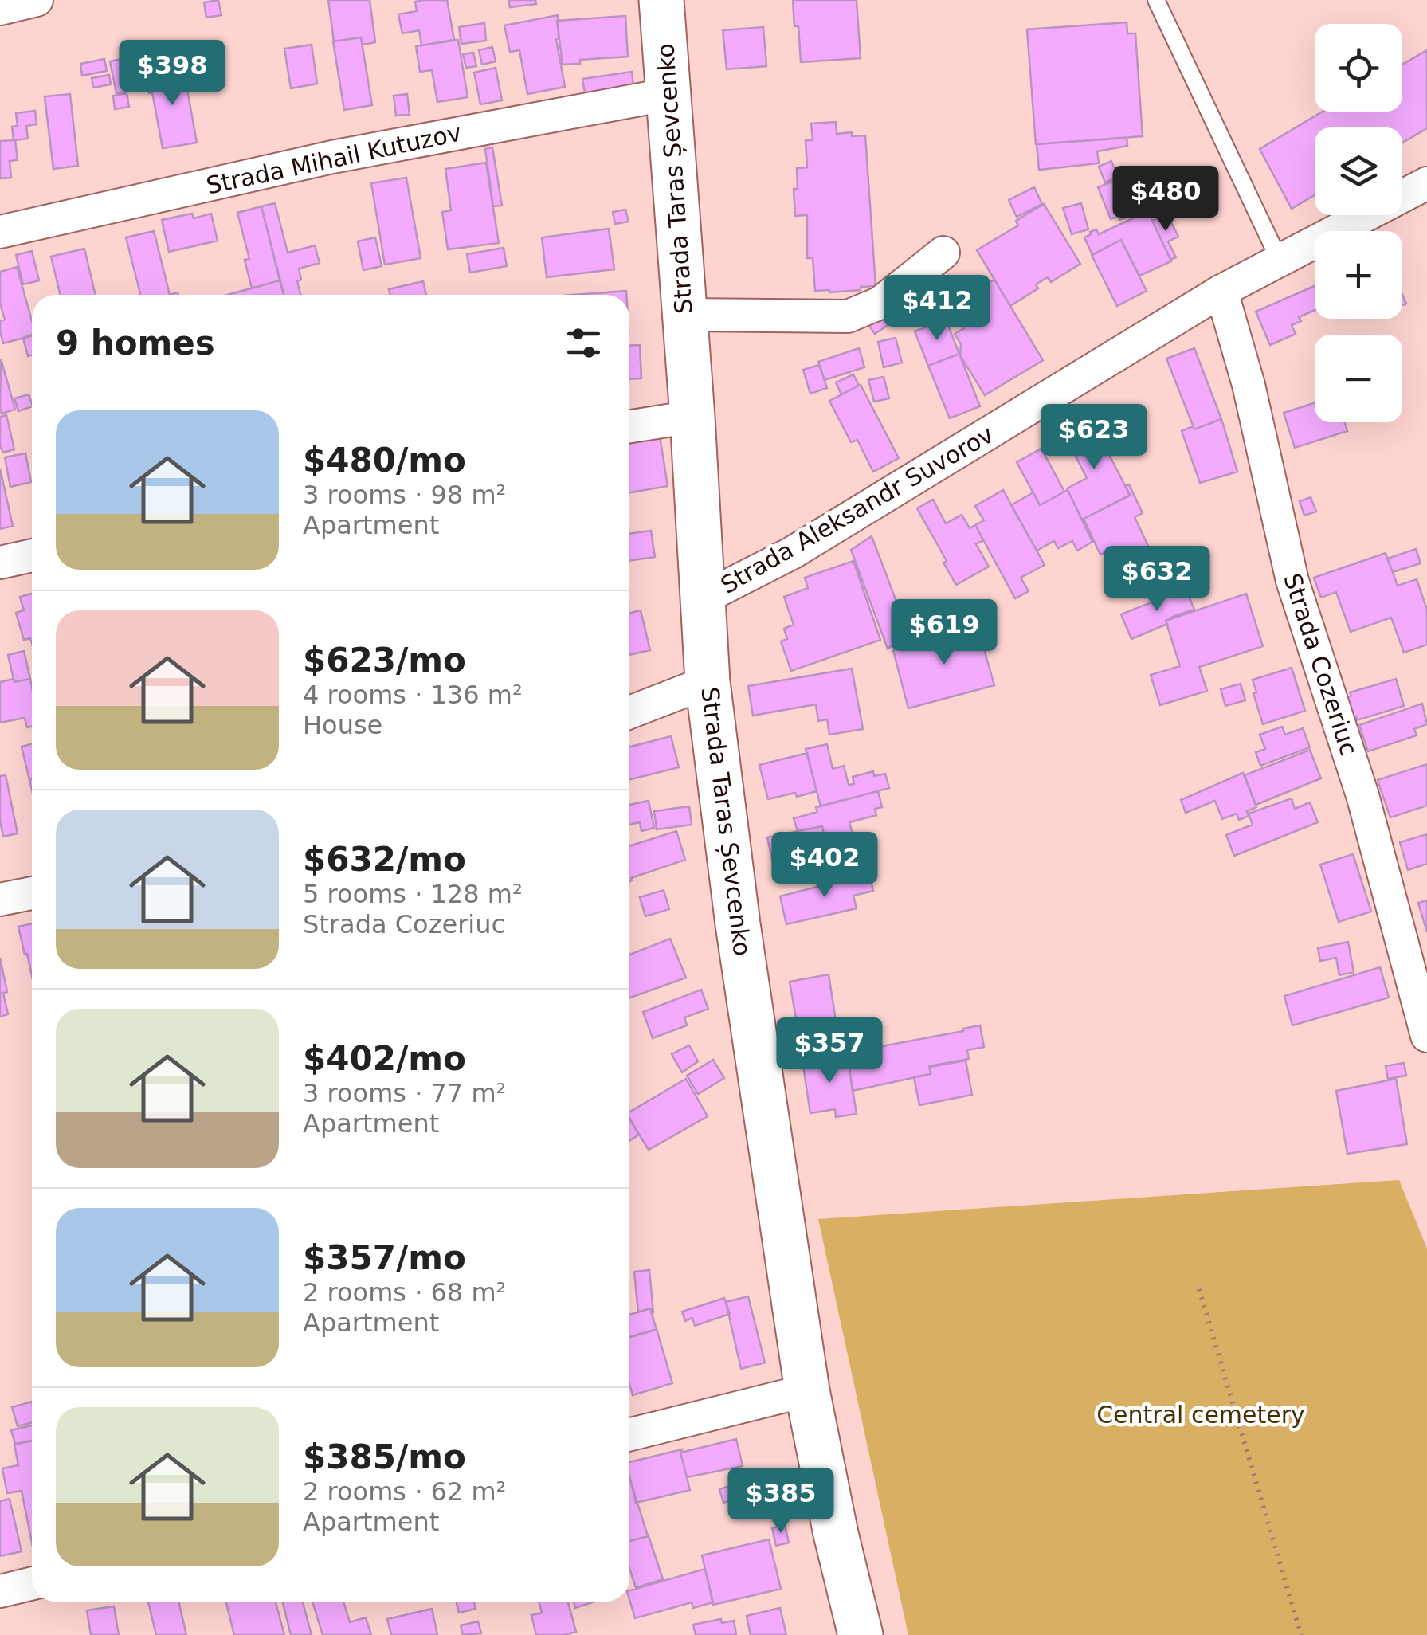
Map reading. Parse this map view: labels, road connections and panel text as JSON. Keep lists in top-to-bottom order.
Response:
{
  "streets": {
    "main road": ["Strada Taras Șevcenko"],
    "street": ["Strada Mihail Kutuzov", "Strada Aleksandr Suvorov", "Strada Cozeriuc"]
  },
  "crossings": [
    ["Strada Mihail Kutuzov", "Strada Taras Șevcenko"],
    ["Strada Taras Șevcenko", "Strada Aleksandr Suvorov"],
    ["Strada Aleksandr Suvorov", "Strada Cozeriuc"]
  ],
  "parks": ["Central cemetery"],
  "page": {
    "map_buttons": ["+", "−"],
    "price": [
      "$398",
      "$480",
      "$412",
      "$623",
      "$632",
      "$619",
      "$402",
      "$357",
      "$385"
    ],
    "heading": "9 homes",
    "list": [
      {
        "name": "$480/mo",
        "note": "3 rooms · 98 m² · Apartment"
      },
      {
        "name": "$623/mo",
        "note": "4 rooms · 136 m² · House"
      },
      {
        "name": "$632/mo",
        "note": "5 rooms · 128 m² · Strada Cozeriuc"
      },
      {
        "name": "$402/mo",
        "note": "3 rooms · 77 m² · Apartment"
      },
      {
        "name": "$357/mo",
        "note": "2 rooms · 68 m² · Apartment"
      },
      {
        "name": "$385/mo",
        "note": "2 rooms · 62 m² · Apartment"
      }
    ]
  }
}
